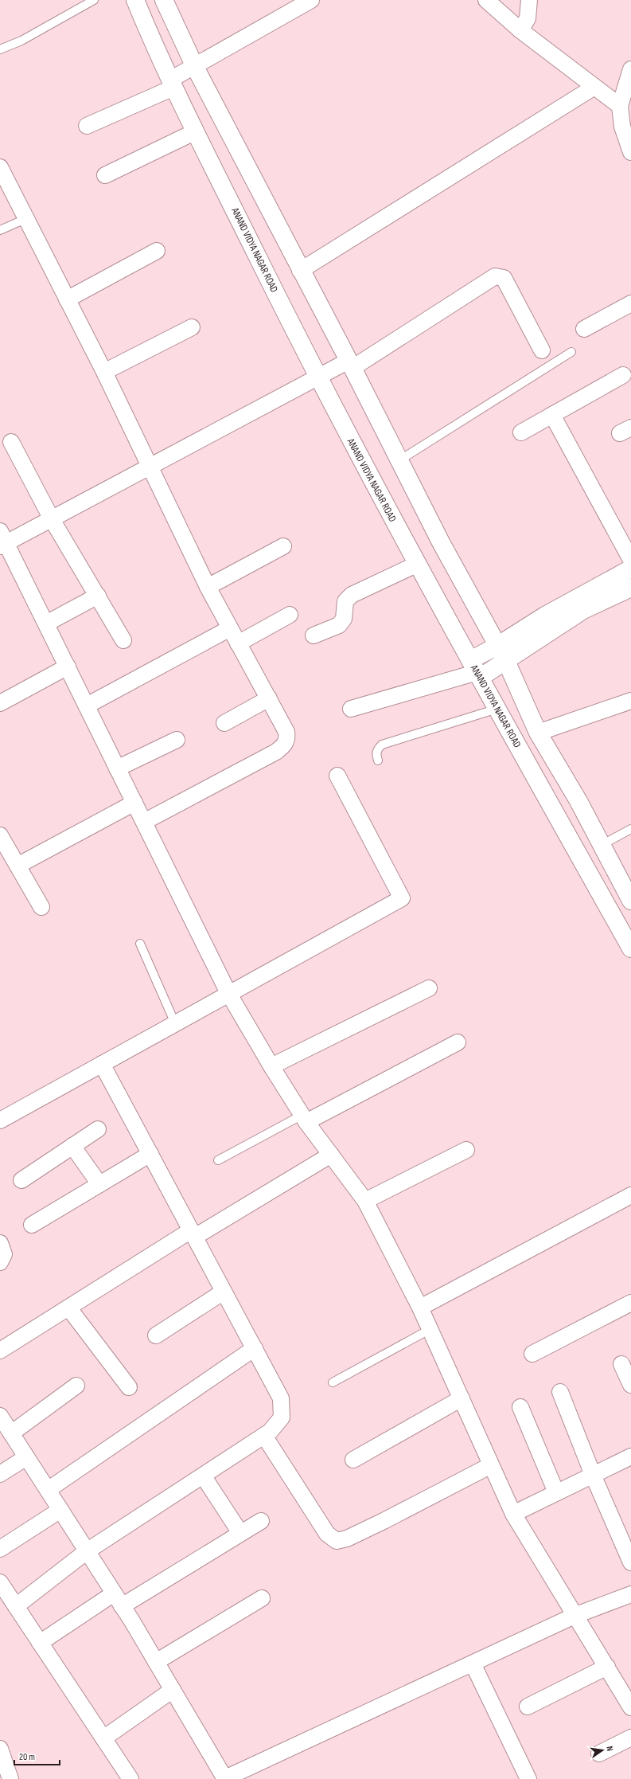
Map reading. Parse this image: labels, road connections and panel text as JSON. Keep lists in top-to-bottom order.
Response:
{
  "streets": {
    "main road": ["ANAND VIDYA NAGAR ROAD"]
  },
  "scale_bar": "20 m",
  "north": "right"
}
